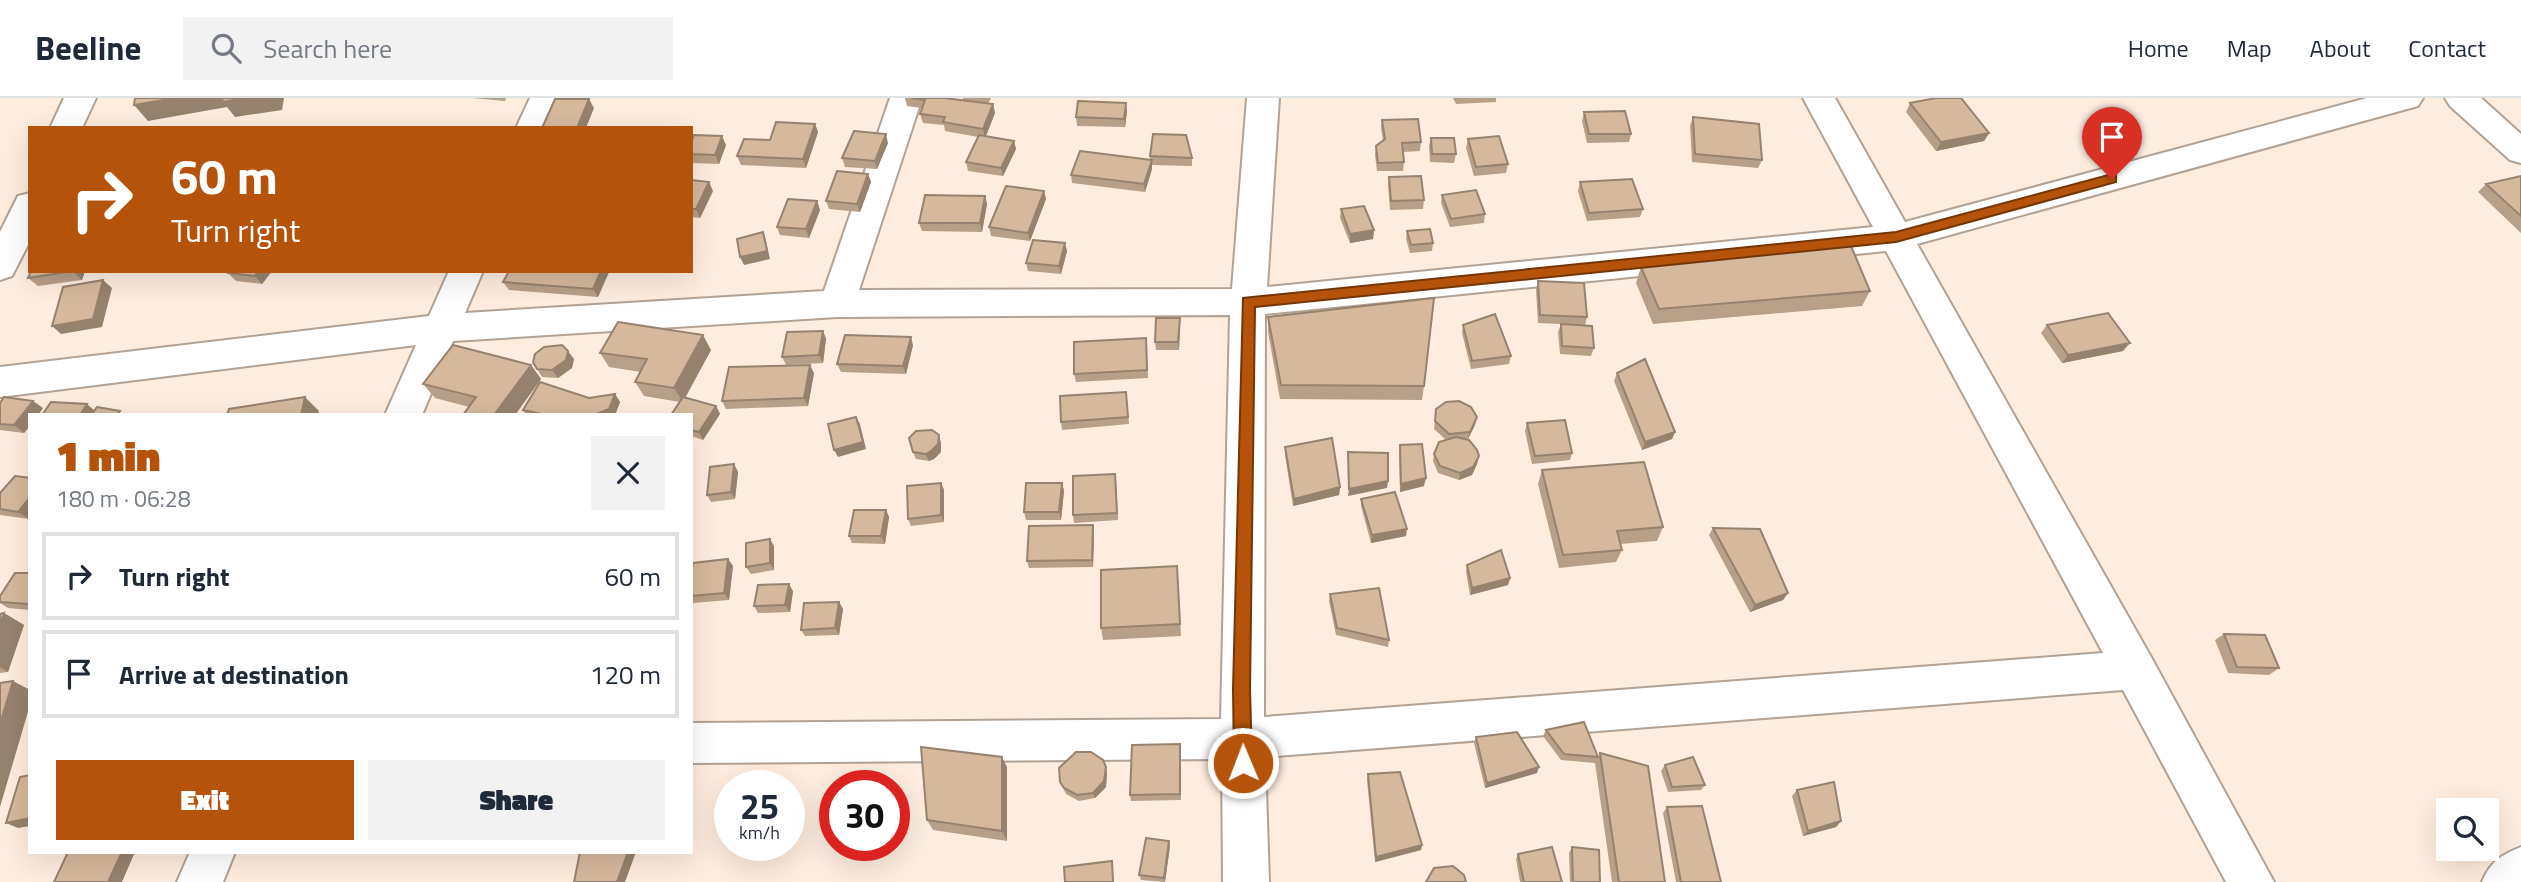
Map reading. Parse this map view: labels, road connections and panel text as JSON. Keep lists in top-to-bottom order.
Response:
{
  "page": {
    "header": "Beeline",
    "search": "Search here",
    "nav": [
      "Home",
      "Map",
      "About",
      "Contact"
    ],
    "turn": ["60 m", "Turn right"],
    "heading": ["1 min", "180 m · 06:28"],
    "list": [
      {
        "name": "Turn right",
        "value": "60 m"
      },
      {
        "name": "Arrive at destination",
        "value": "120 m"
      }
    ],
    "buttons": ["Exit", "Share"],
    "speed": "25 km/h",
    "limit": "30"
  }
}
